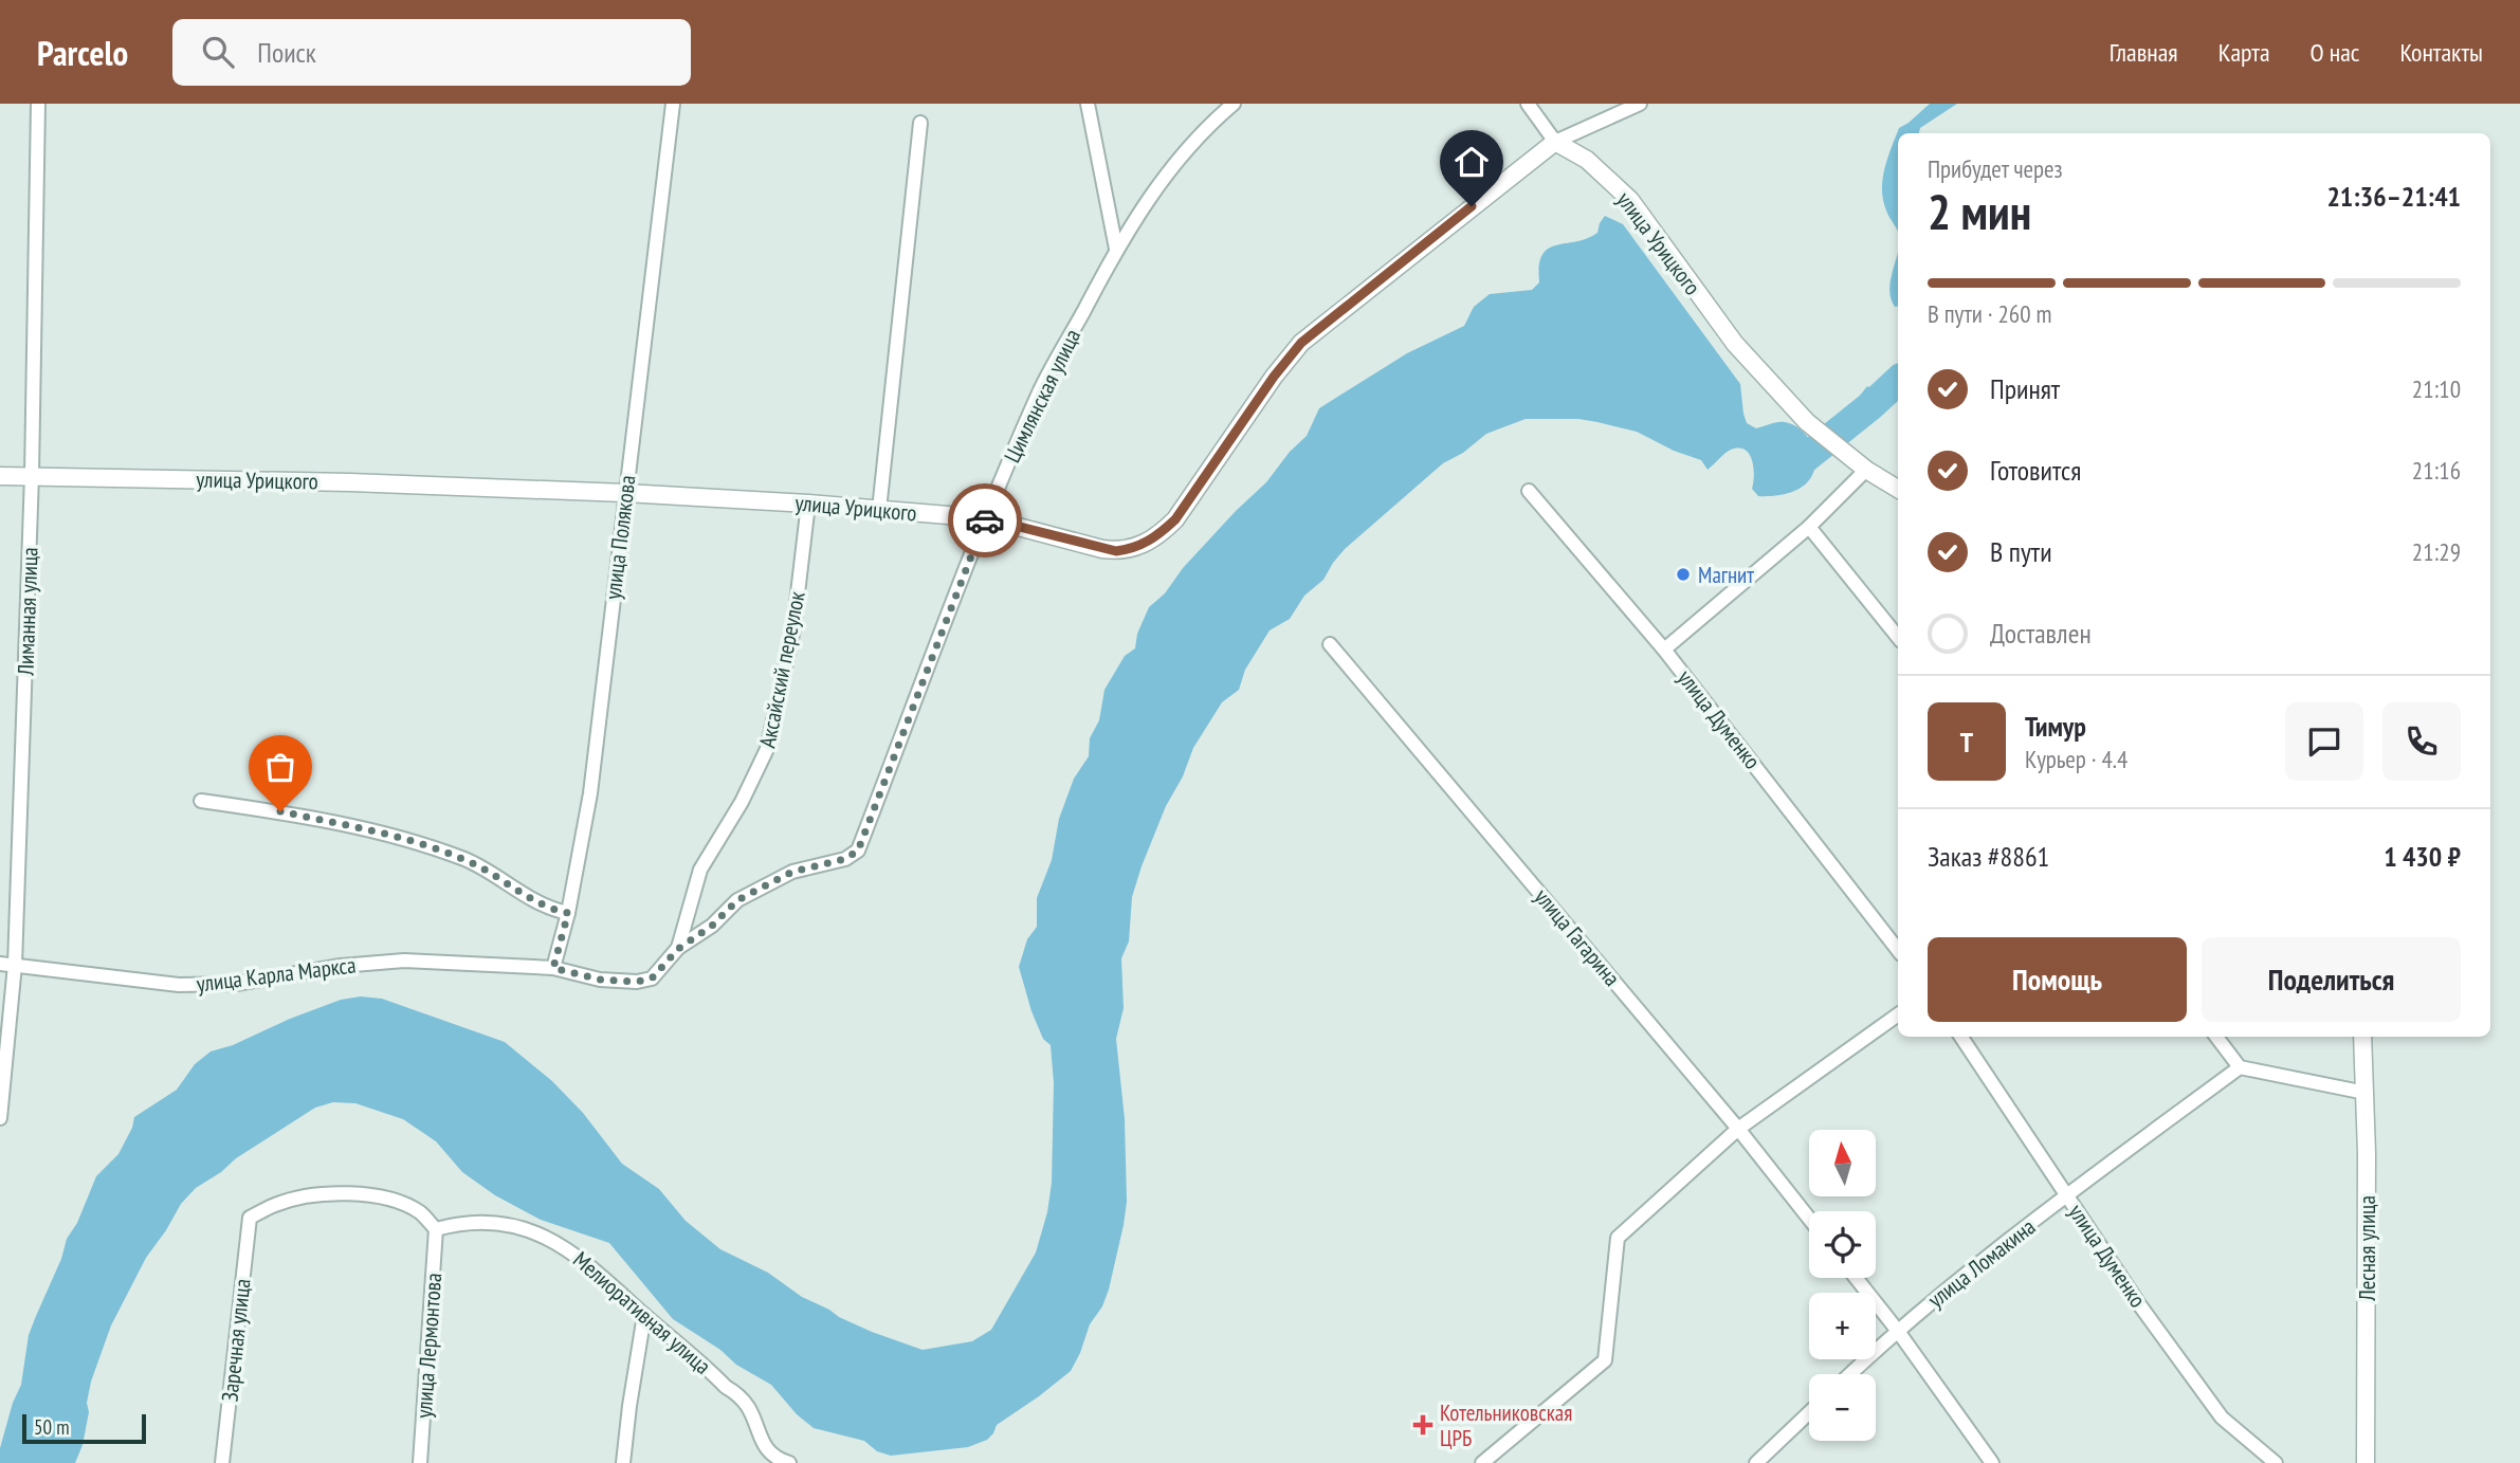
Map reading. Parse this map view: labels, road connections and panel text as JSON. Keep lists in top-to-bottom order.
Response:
{
  "streets": {
    "street": [
      "улица Урицкого",
      "Цимлянская улица",
      "улица Полякова",
      "Лиманная улица",
      "Аксайский переулок",
      "улица Думенко",
      "улица Гагарина",
      "улица Карла Маркса",
      "Лесная улица",
      "улица Ломакина",
      "Мелиоративная улица",
      "Заречная улица",
      "улица Лермонтова"
    ]
  },
  "crossings": [
    ["улица Урицкого", "Цимлянская улица"],
    ["улица Урицкого", "улица Полякова"],
    ["улица Урицкого", "Лиманная улица"],
    ["улица Урицкого", "Аксайский переулок"],
    ["Цимлянская улица", "улица Полякова"],
    ["Цимлянская улица", "Аксайский переулок"],
    ["Цимлянская улица", "улица Карла Маркса"],
    ["улица Полякова", "улица Карла Маркса"],
    ["Лиманная улица", "улица Карла Маркса"],
    ["улица Думенко", "улица Ломакина"],
    ["Мелиоративная улица", "Заречная улица"],
    ["Мелиоративная улица", "улица Лермонтова"],
    ["Заречная улица", "улица Лермонтова"]
  ],
  "places": {
    "other": ["Магнит"],
    "health": ["Котельниковская ЦРБ"]
  },
  "scale_bar": "50 m",
  "north": "top",
  "page": {
    "header": "Parcelo",
    "search": "Поиск",
    "nav": [
      "Главная",
      "Карта",
      "О нас",
      "Контакты"
    ],
    "heading": ["2 мин", "Прибудет через", "21:36–21:41"],
    "panel": [
      "Тимур",
      "Курьер · 4.4",
      "Заказ #8861",
      "1 430 ₽"
    ],
    "bar": "В пути · 260 m",
    "list": [
      ["Принят", "21:10"],
      ["Готовится", "21:16"],
      ["В пути", "21:29"],
      "Доставлен"
    ],
    "round": "Т",
    "buttons": ["Помощь", "Поделиться"],
    "map_buttons": ["+", "−"],
    "scale": "50 m"
  }
}
